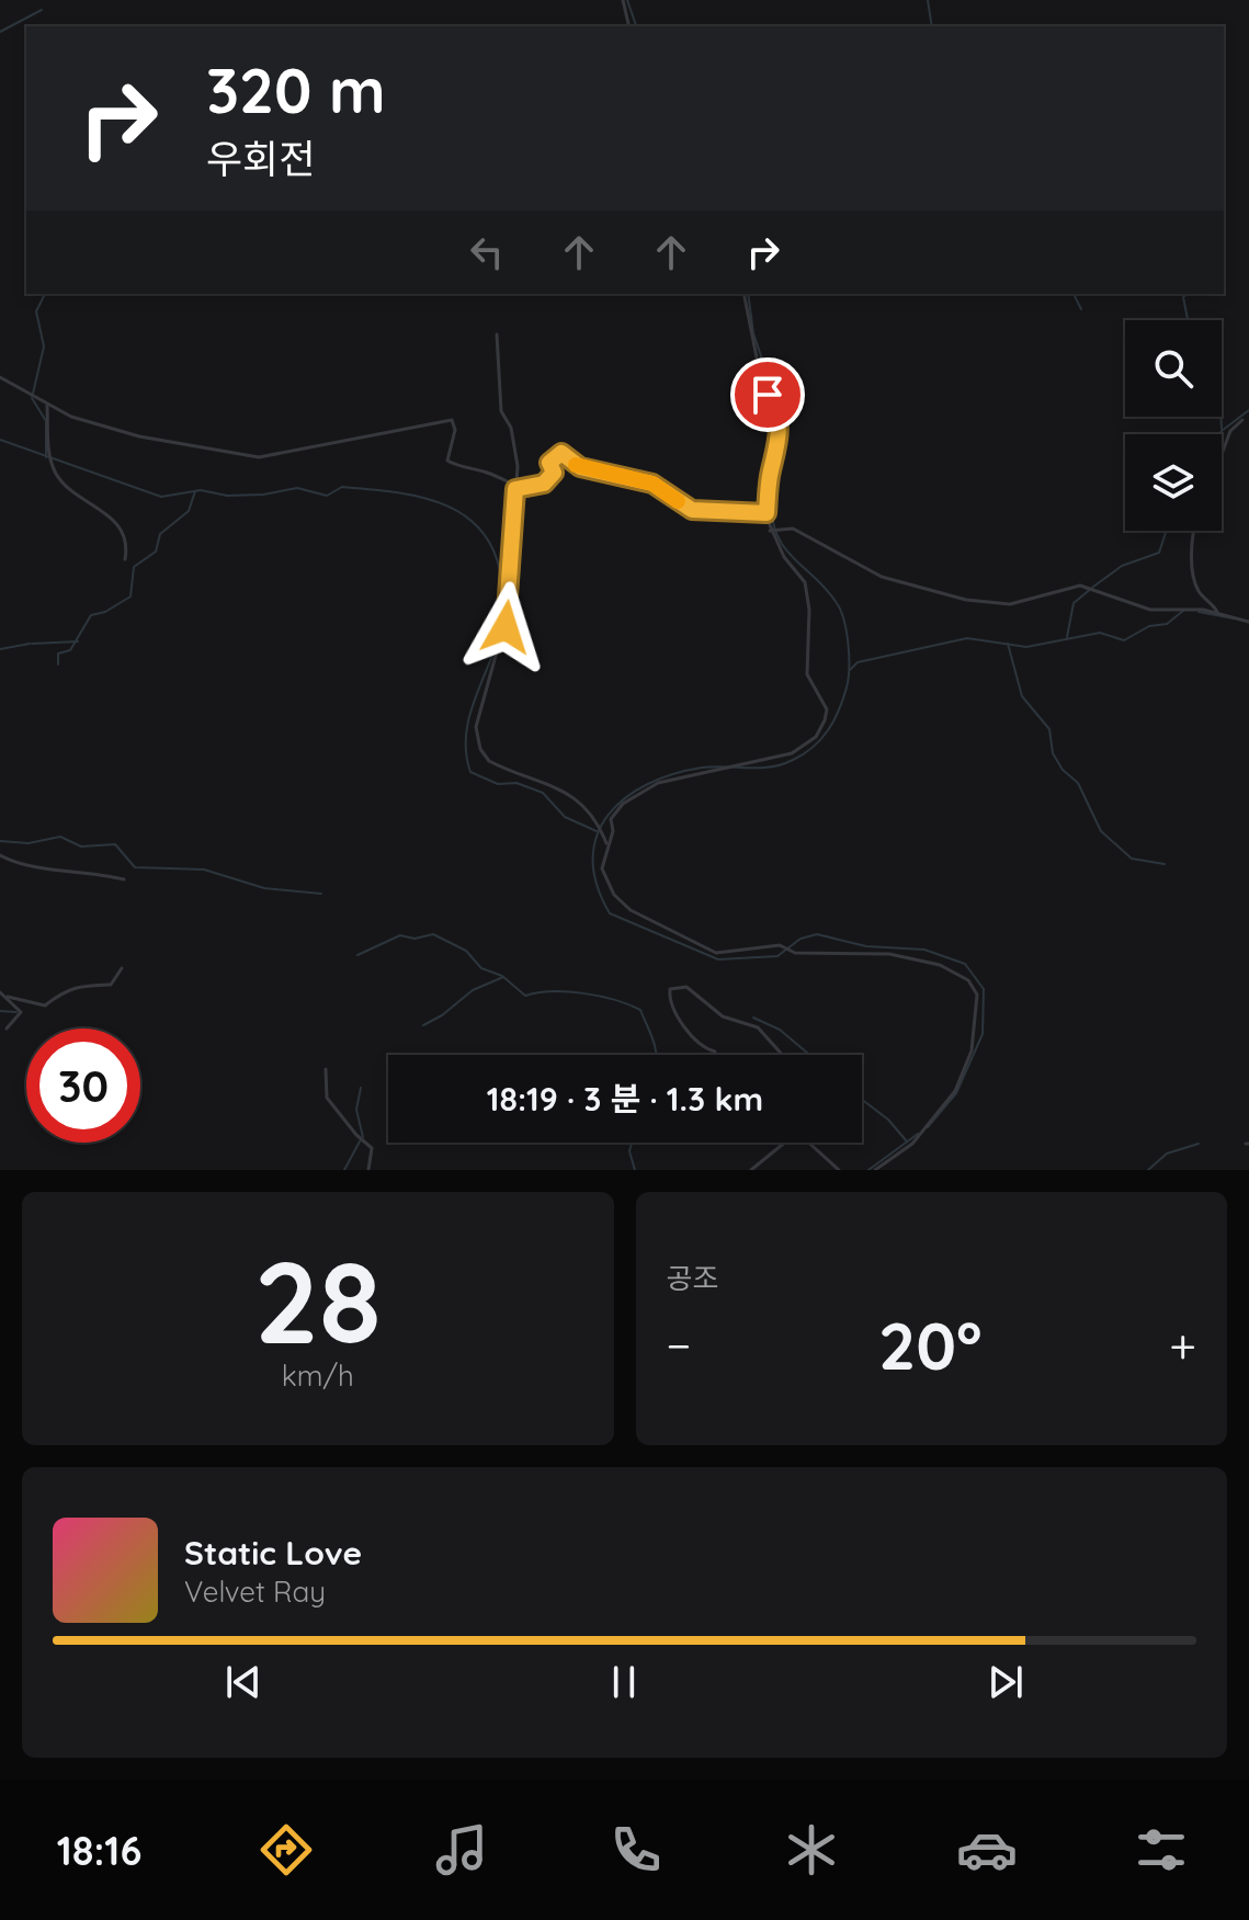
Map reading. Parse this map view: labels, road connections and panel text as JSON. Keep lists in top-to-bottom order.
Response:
{
  "page": {
    "turn": ["320 m", "우회전"],
    "limit": "30",
    "trip": "18:19 · 3 분 · 1.3 km",
    "tile": [
      ["28", "km/h"],
      "공조"
    ],
    "heat": ["−", "20°", "+"],
    "song": ["Static Love", "Velvet Ray"],
    "tabs": "18:16"
  }
}
